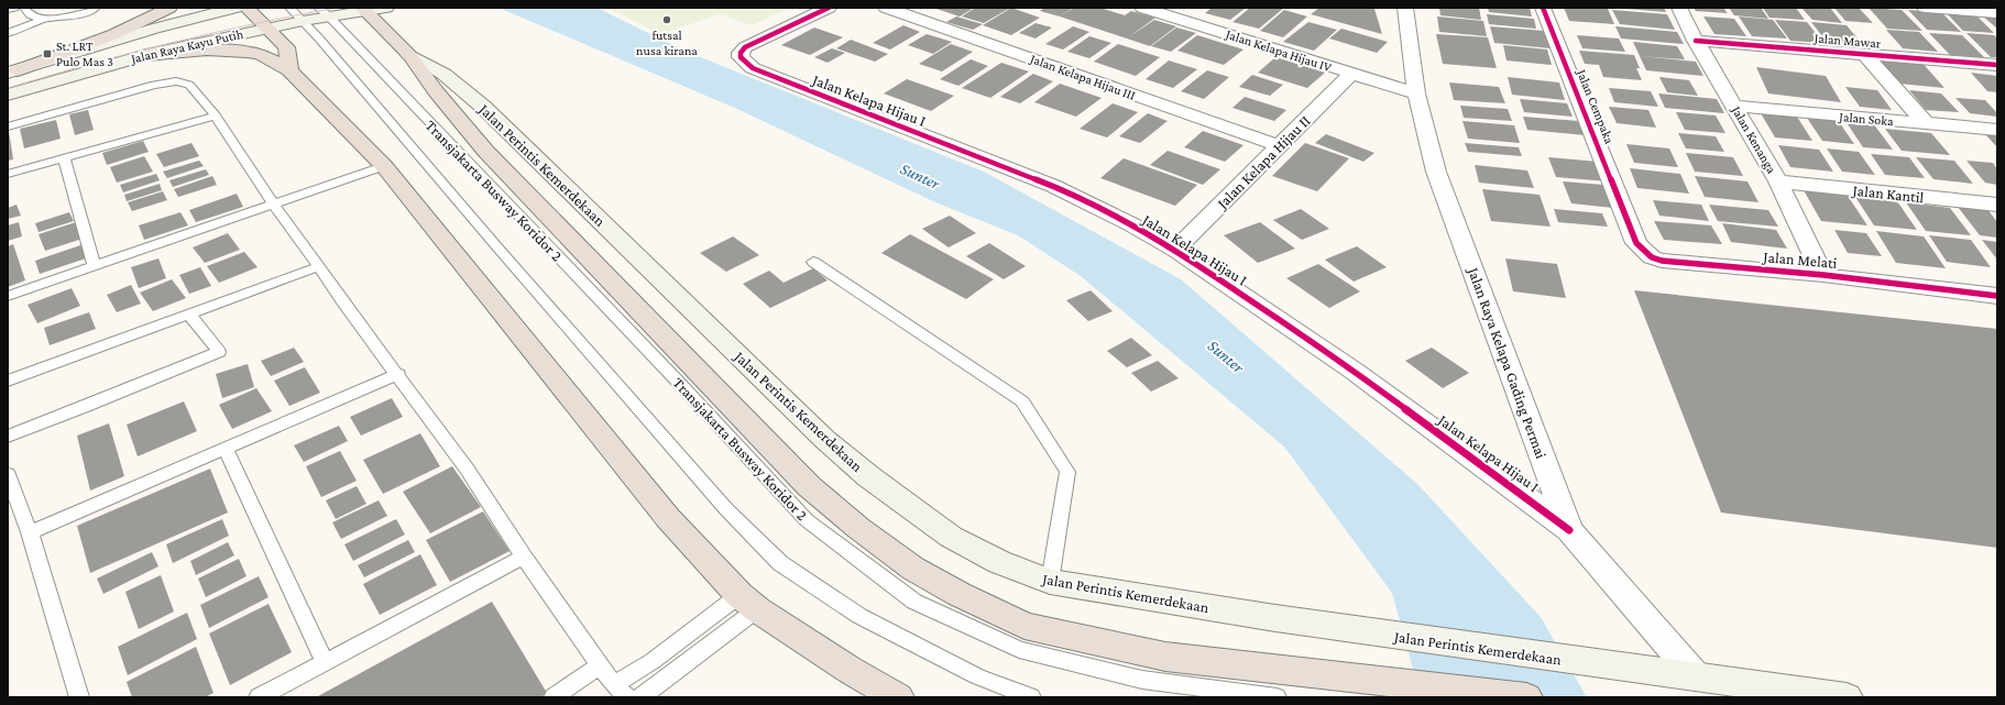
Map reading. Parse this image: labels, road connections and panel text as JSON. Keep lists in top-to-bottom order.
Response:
{
  "streets": {
    "highway": ["Jalan Perintis Kemerdekaan"],
    "main road": ["Jalan Raya Kayu Putih"],
    "street": [
      "Jalan Mawar",
      "Jalan Kelapa Hijau IV",
      "Jalan Kelapa Hijau III",
      "Jalan Kelapa Hijau I",
      "Jalan Cempaka",
      "Jalan Soka",
      "Jalan Kenanga",
      "Jalan Kelapa Hijau II",
      "Jalan Kantil",
      "Jalan Melati",
      "Jalan Raya Kelapa Gading Permai"
    ],
    "lane": ["Transjakarta Busway Koridor 2"]
  },
  "crossings": [
    ["Jalan Mawar", "Jalan Kenanga"],
    ["Jalan Raya Kayu Putih", "Jalan Perintis Kemerdekaan"],
    ["Jalan Raya Kayu Putih", "Transjakarta Busway Koridor 2"],
    ["Jalan Kelapa Hijau IV", "Jalan Kelapa Hijau II"],
    ["Jalan Kelapa Hijau IV", "Jalan Raya Kelapa Gading Permai"],
    ["Jalan Kelapa Hijau III", "Jalan Kelapa Hijau II"],
    ["Jalan Kelapa Hijau I", "Jalan Kelapa Hijau II"],
    ["Jalan Kelapa Hijau I", "Jalan Raya Kelapa Gading Permai"],
    ["Jalan Cempaka", "Jalan Melati"],
    ["Jalan Soka", "Jalan Kenanga"],
    ["Jalan Kenanga", "Jalan Kantil"],
    ["Jalan Kenanga", "Jalan Melati"],
    ["Jalan Perintis Kemerdekaan", "Jalan Raya Kelapa Gading Permai"]
  ],
  "water": ["Sunter"],
  "places": {
    "other": ["futsal nusa kirana"],
    "transit": ["St. LRT Pulo Mas 3"]
  }
}
